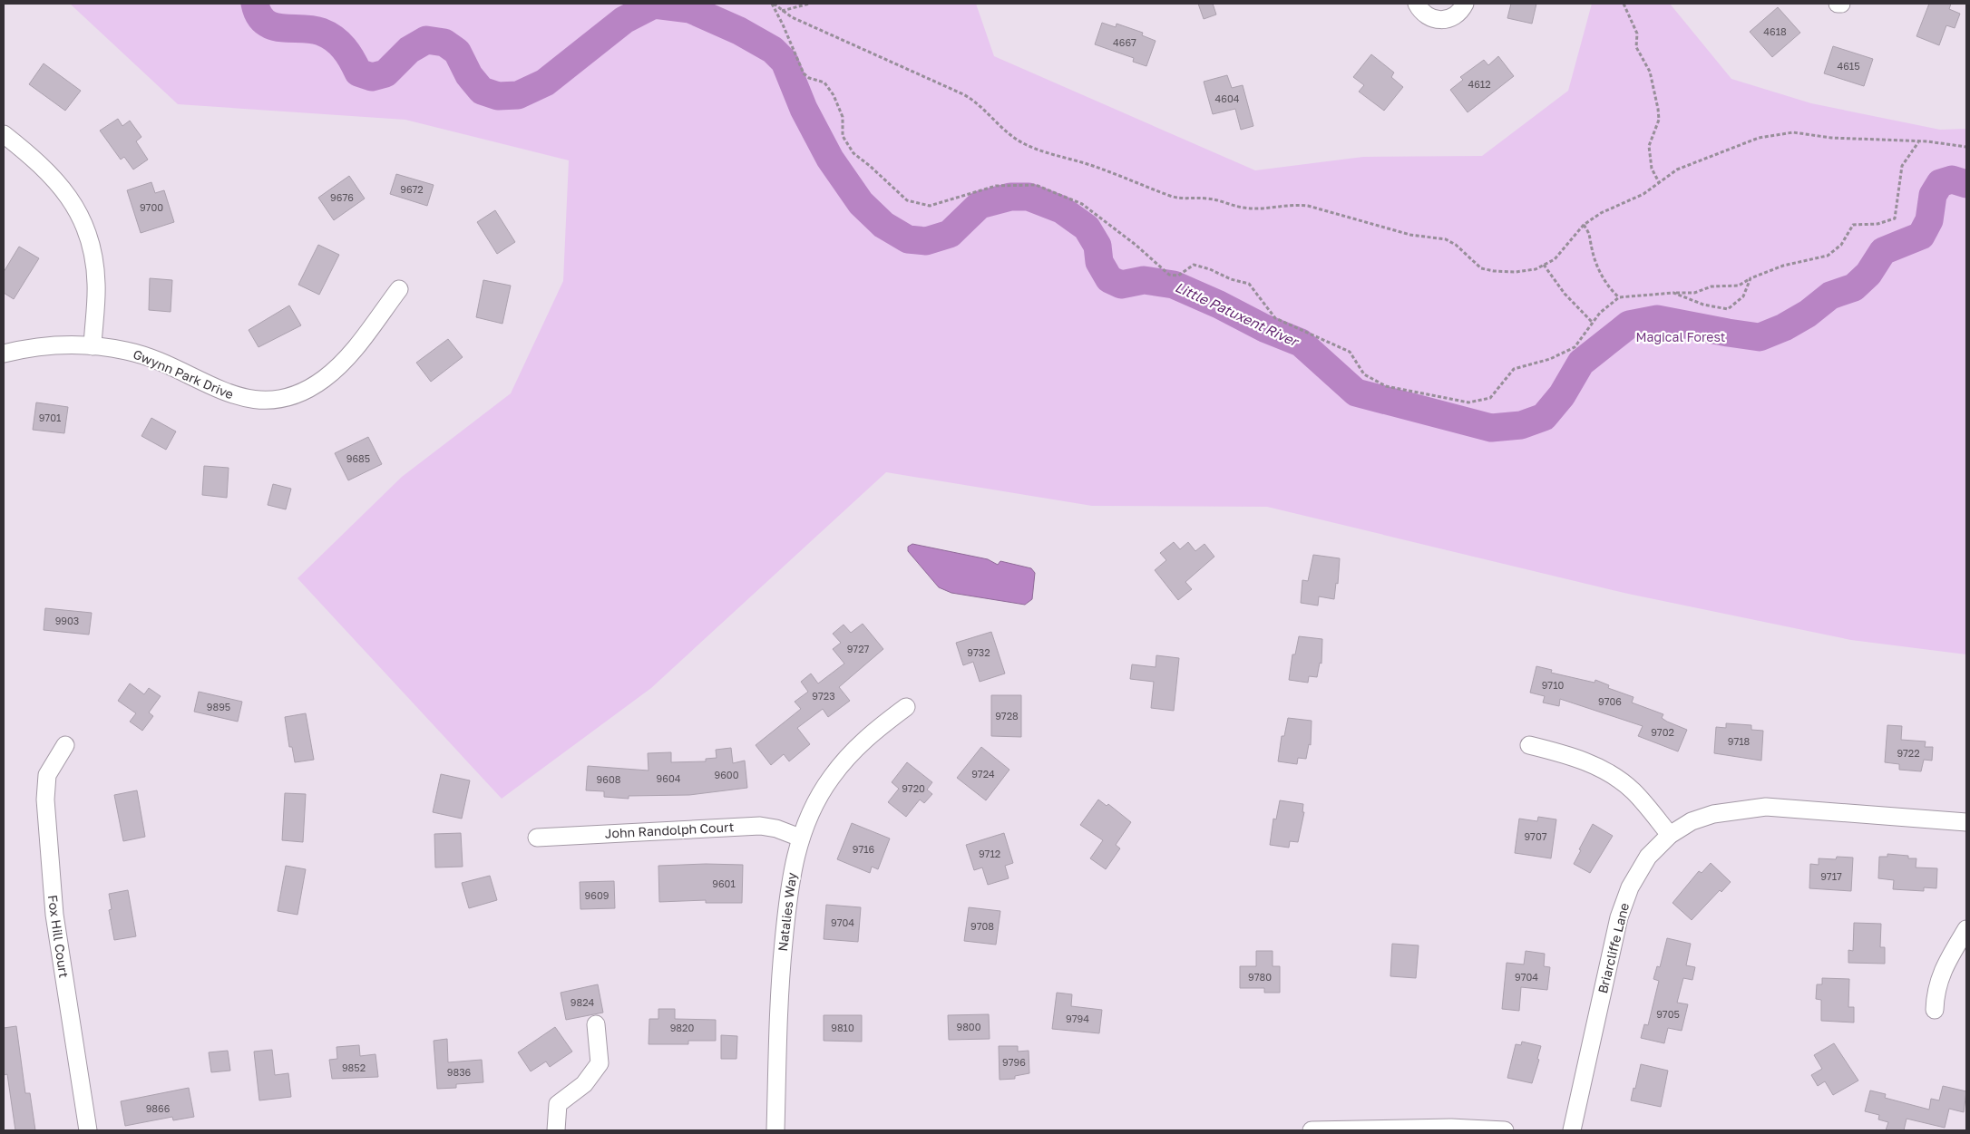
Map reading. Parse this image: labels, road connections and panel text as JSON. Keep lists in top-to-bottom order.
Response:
{
  "streets": {
    "street": [
      "Gwynn Park Drive",
      "John Randolph Court",
      "Natalies Way",
      "Fox Hill Court",
      "Briarcliffe Lane"
    ]
  },
  "crossings": [
    ["John Randolph Court", "Natalies Way"]
  ],
  "water": ["Little Patuxent River"],
  "parks": ["Magical Forest"],
  "house_numbers": [
    "4618",
    "4667",
    "4615",
    "4612",
    "4604",
    "9672",
    "9676",
    "9700",
    "9701",
    "9685",
    "9903",
    "9727",
    "9732",
    "9710",
    "9723",
    "9706",
    "9895",
    "9728",
    "9702",
    "9718",
    "9722",
    "9724",
    "9600",
    "9604",
    "9608",
    "9720",
    "9707",
    "9716",
    "9712",
    "9717",
    "9601",
    "9609",
    "9704",
    "9708",
    "9780",
    "9704",
    "9824",
    "9705",
    "9794",
    "9800",
    "9820",
    "9810",
    "9796",
    "9852",
    "9836",
    "9866"
  ]
}
